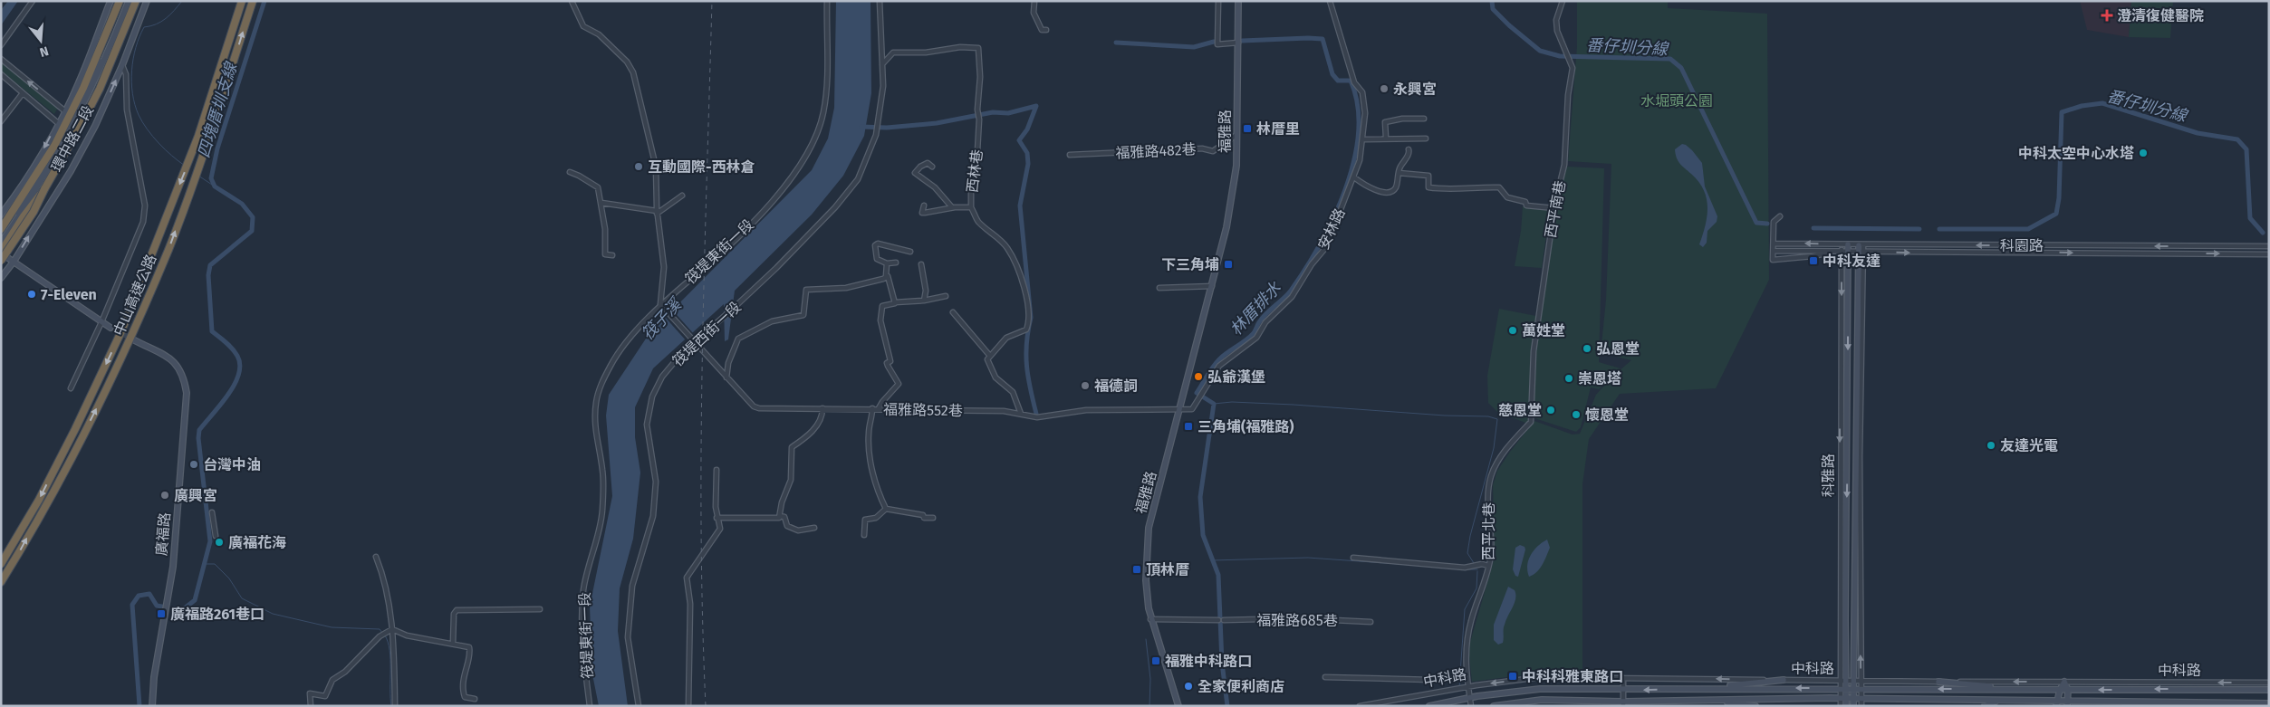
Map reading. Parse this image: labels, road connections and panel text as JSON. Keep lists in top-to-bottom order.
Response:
{
  "streets": {
    "highway": ["中山高速公路"],
    "street": [
      "福雅路",
      "環中路二段",
      "福雅路482巷",
      "西林巷",
      "西平南巷",
      "安林路",
      "科園路",
      "筏堤東街一段",
      "筏堤西街一段",
      "福雅路552巷",
      "科雅路",
      "西平北巷",
      "廣福路",
      "福雅路685巷",
      "中科路"
    ]
  },
  "crossings": [
    ["福雅路", "福雅路482巷"],
    ["福雅路", "安林路"],
    ["福雅路", "福雅路552巷"],
    ["福雅路", "福雅路685巷"],
    ["西林巷", "筏堤西街一段"],
    ["西平南巷", "西平北巷"],
    ["安林路", "福雅路552巷"],
    ["科園路", "科雅路"],
    ["筏堤東街一段", "福雅路552巷"],
    ["筏堤西街一段", "福雅路552巷"],
    ["科雅路", "中科路"],
    ["西平北巷", "中科路"]
  ],
  "water": [
    "番仔圳分線",
    "四塊厝圳支線",
    "林厝排水",
    "筏子溪"
  ],
  "parks": ["水堀頭公園"],
  "places": {
    "health": ["澄清復健醫院"],
    "other": [
      "永興宮",
      "中科太空中心水塔",
      "互動國際-西林倉",
      "7-Eleven",
      "萬姓堂",
      "弘恩堂",
      "弘爺漢堡",
      "崇恩塔",
      "福德詞",
      "慈恩堂",
      "懷恩堂",
      "友達光電",
      "台灣中油",
      "廣興宮",
      "廣福花海",
      "全家便利商店"
    ],
    "transit": [
      "林厝里",
      "中科友達",
      "下三角埔",
      "三角埔(福雅路)",
      "頂林厝",
      "廣福路261巷口",
      "福雅中科路口",
      "中科科雅東路口"
    ]
  },
  "north": "bottom"
}
